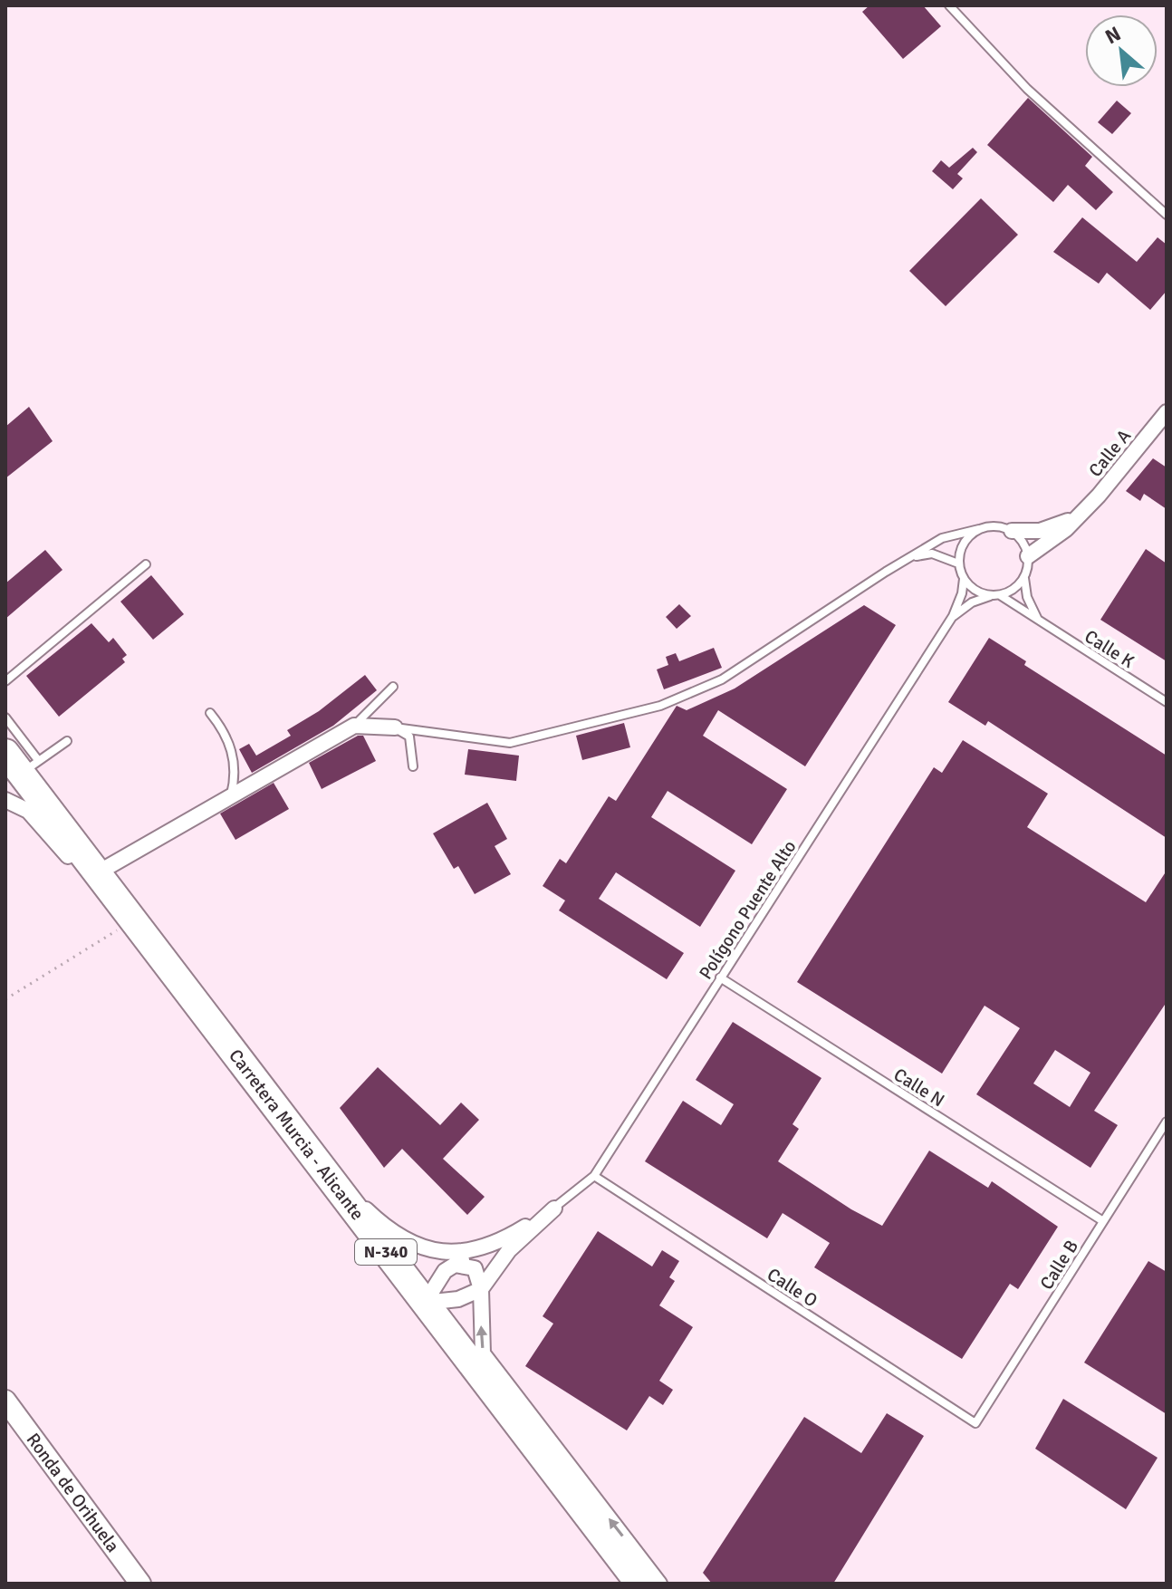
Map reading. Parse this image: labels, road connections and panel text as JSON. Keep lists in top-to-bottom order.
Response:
{
  "streets": {
    "highway": ["Carretera Murcia - Alicante", "N-340"],
    "main road": ["Ronda de Orihuela"],
    "street": ["Calle A"],
    "lane": [
      "Calle K",
      "Polígono Puente Alto",
      "Calle N",
      "Calle B",
      "Calle O"
    ]
  },
  "crossings": [
    ["Calle A", "Calle K"],
    ["Calle A", "Polígono Puente Alto"],
    ["Calle K", "Polígono Puente Alto"],
    ["Polígono Puente Alto", "Calle N"],
    ["Polígono Puente Alto", "Calle O"],
    ["Calle N", "Calle B"],
    ["Calle B", "Calle O"]
  ],
  "north": "top left"
}
